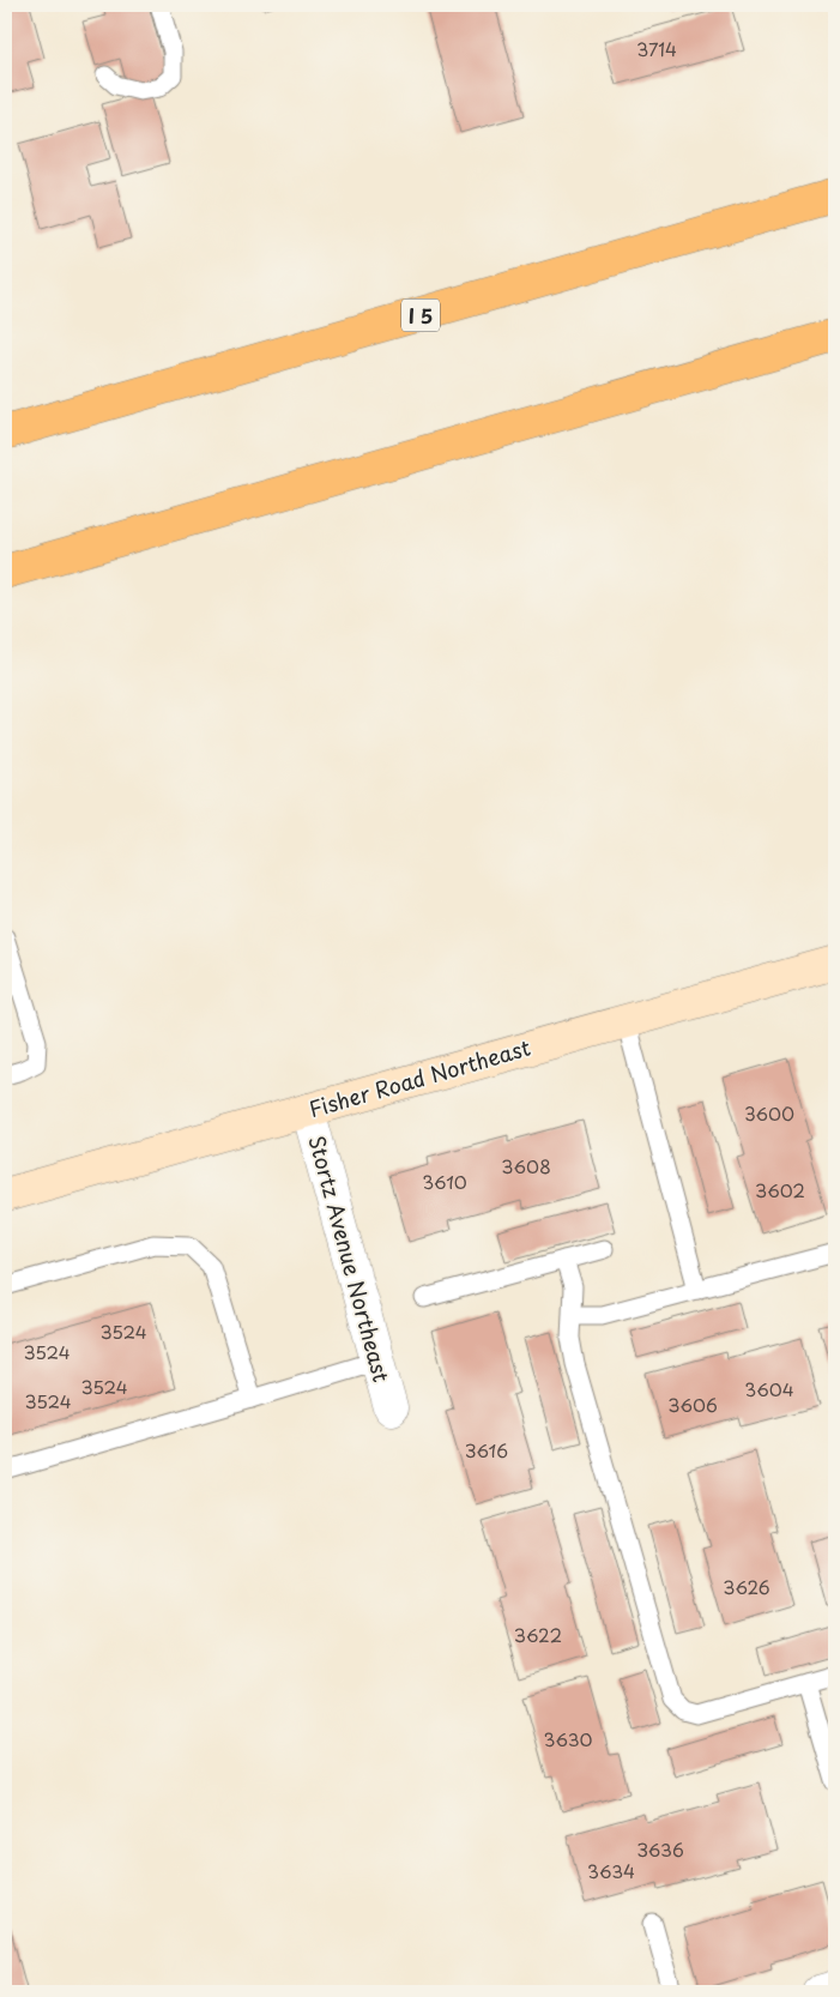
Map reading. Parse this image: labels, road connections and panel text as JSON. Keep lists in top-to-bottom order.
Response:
{
  "streets": {
    "highway": ["I 5"],
    "street": ["Fisher Road Northeast", "Stortz Avenue Northeast"]
  },
  "crossings": [
    ["Fisher Road Northeast", "Stortz Avenue Northeast"]
  ],
  "house_numbers": [
    "3714",
    "3600",
    "3608",
    "3610",
    "3602",
    "3524",
    "3524",
    "3524",
    "3604",
    "3524",
    "3606",
    "3616",
    "3626",
    "3622",
    "3630",
    "3636",
    "3634"
  ]
}
